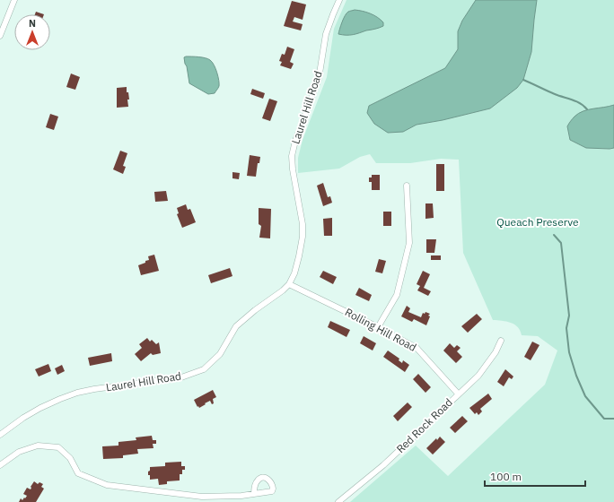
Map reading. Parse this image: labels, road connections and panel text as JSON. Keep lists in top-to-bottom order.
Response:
{
  "streets": {
    "street": ["Laurel Hill Road", "Rolling Hill Road", "Red Rock Road"]
  },
  "crossings": [
    ["Laurel Hill Road", "Rolling Hill Road"],
    ["Rolling Hill Road", "Red Rock Road"]
  ],
  "parks": ["Queach Preserve"],
  "scale_bar": "100 m",
  "north": "top"
}
